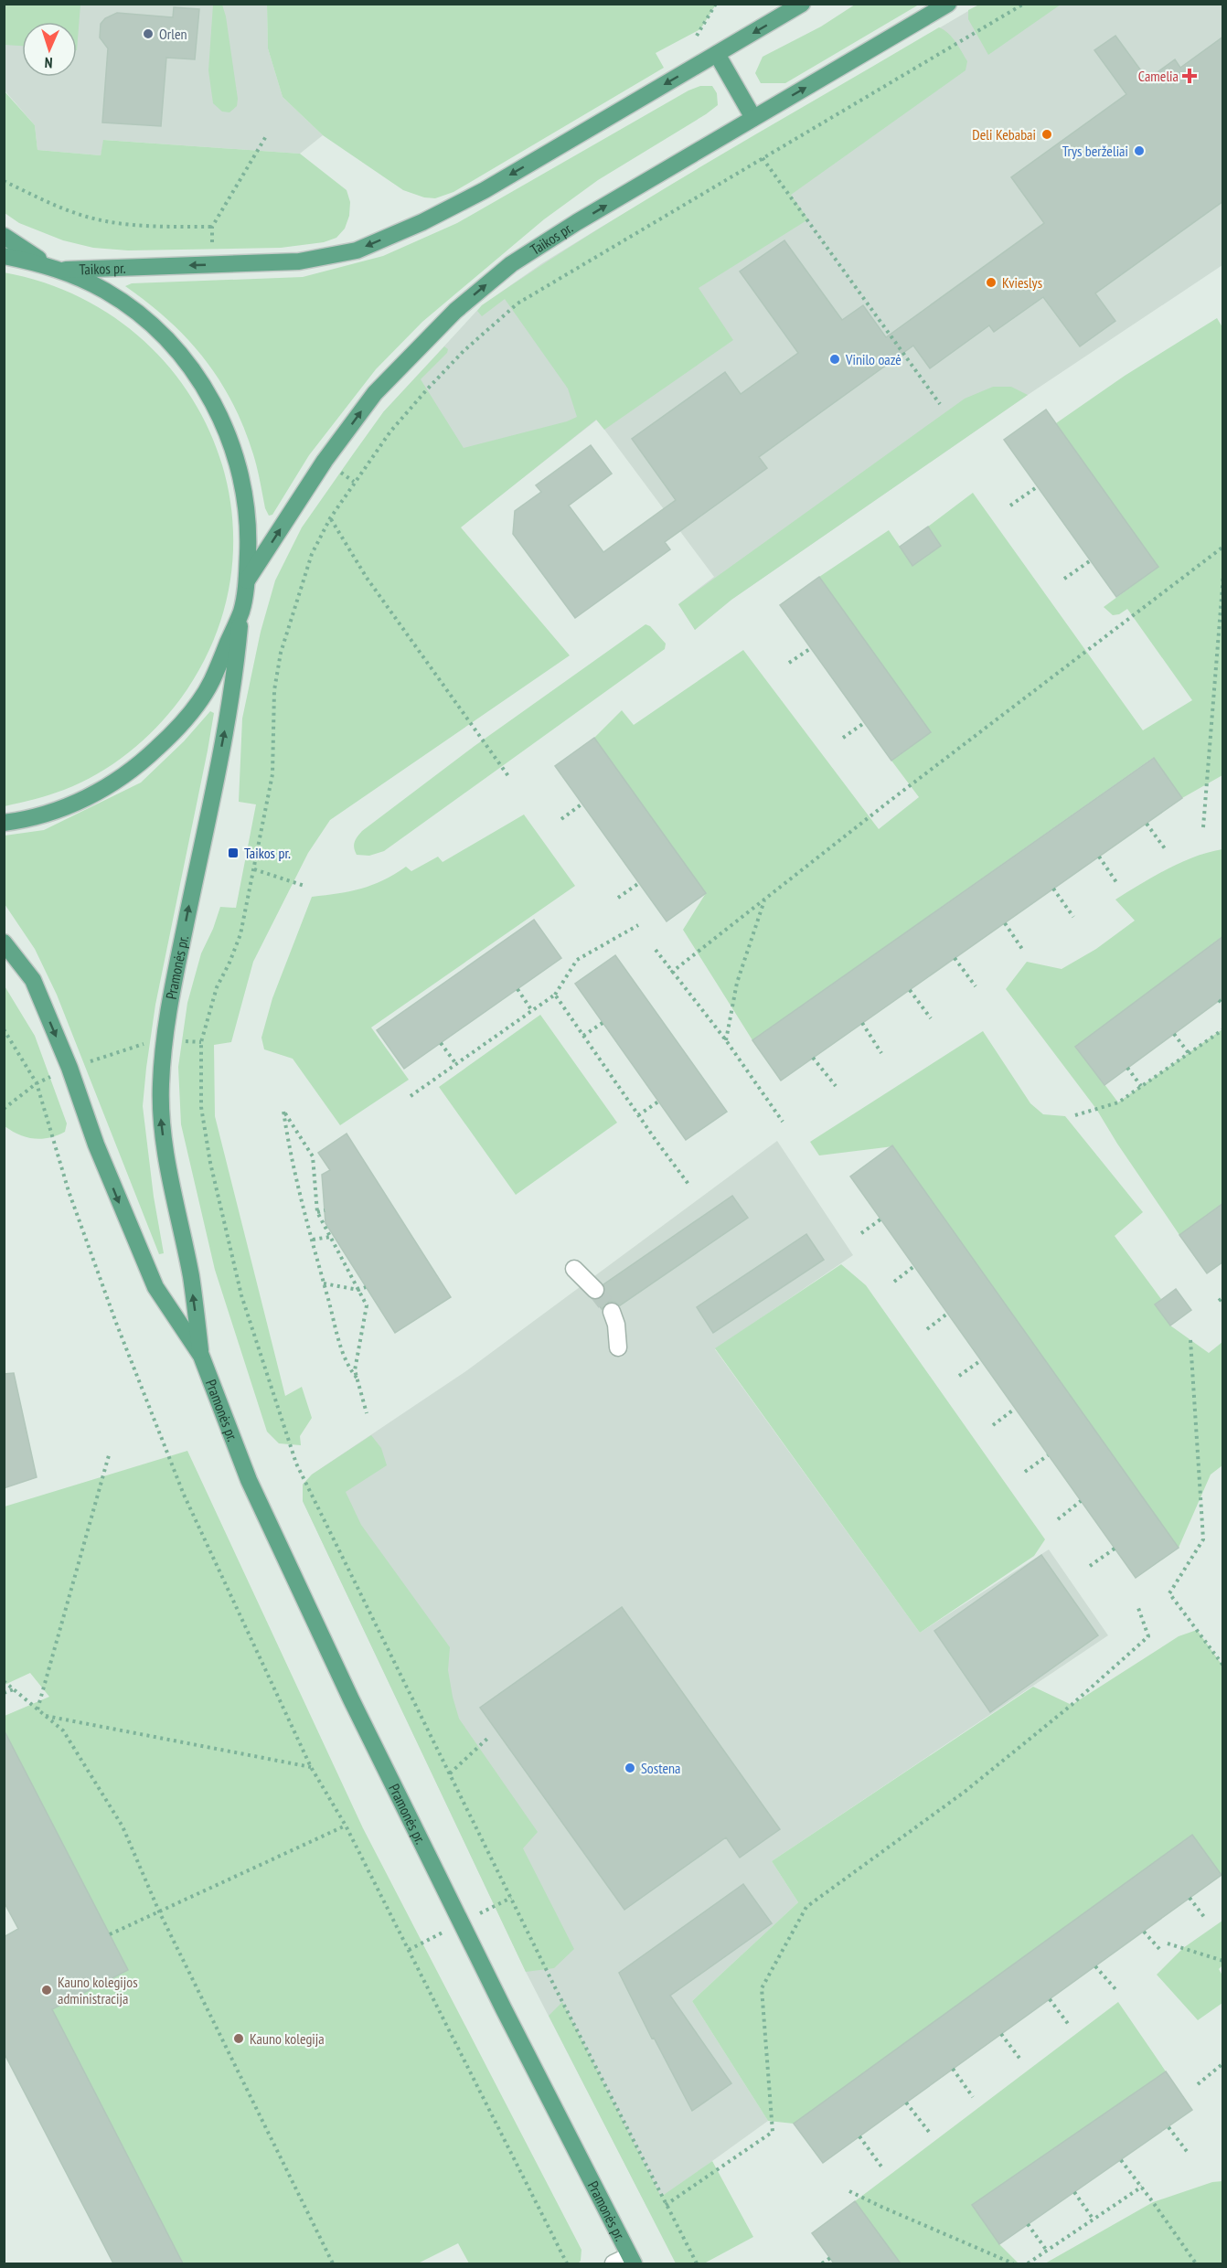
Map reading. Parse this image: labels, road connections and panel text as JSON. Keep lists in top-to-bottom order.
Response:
{
  "streets": {
    "main road": ["Taikos pr.", "Pramonės pr."]
  },
  "places": {
    "other": [
      "Orlen",
      "Deli Kebabai",
      "Trys berželiai",
      "Kvieslys",
      "Vinilo oazė",
      "Sostena",
      "Kauno kolegijos administracija",
      "Kauno kolegija"
    ],
    "health": ["Camelia"],
    "transit": ["Taikos pr."]
  },
  "north": "bottom"
}
